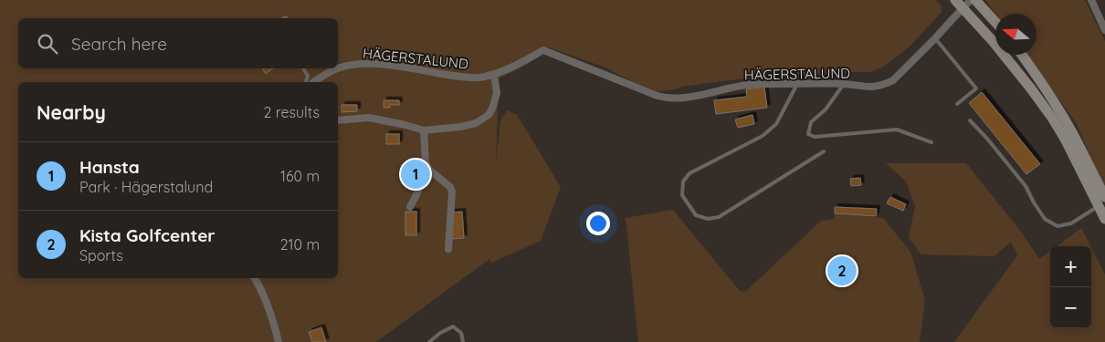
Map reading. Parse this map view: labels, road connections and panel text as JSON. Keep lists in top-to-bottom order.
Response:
{
  "streets": {
    "street": ["HÄGERSTALUND"]
  },
  "north": "left",
  "page": {
    "search": "Search here",
    "heading": ["Nearby", "2 results"],
    "list": [
      {
        "mark": "1",
        "name": "Hansta",
        "note": "Park · Hägerstalund",
        "value": "160 m"
      },
      {
        "mark": "2",
        "name": "Kista Golfcenter",
        "note": "Sports",
        "value": "210 m"
      }
    ],
    "pins": ["1", "2"],
    "map_buttons": ["+", "−"]
  }
}
